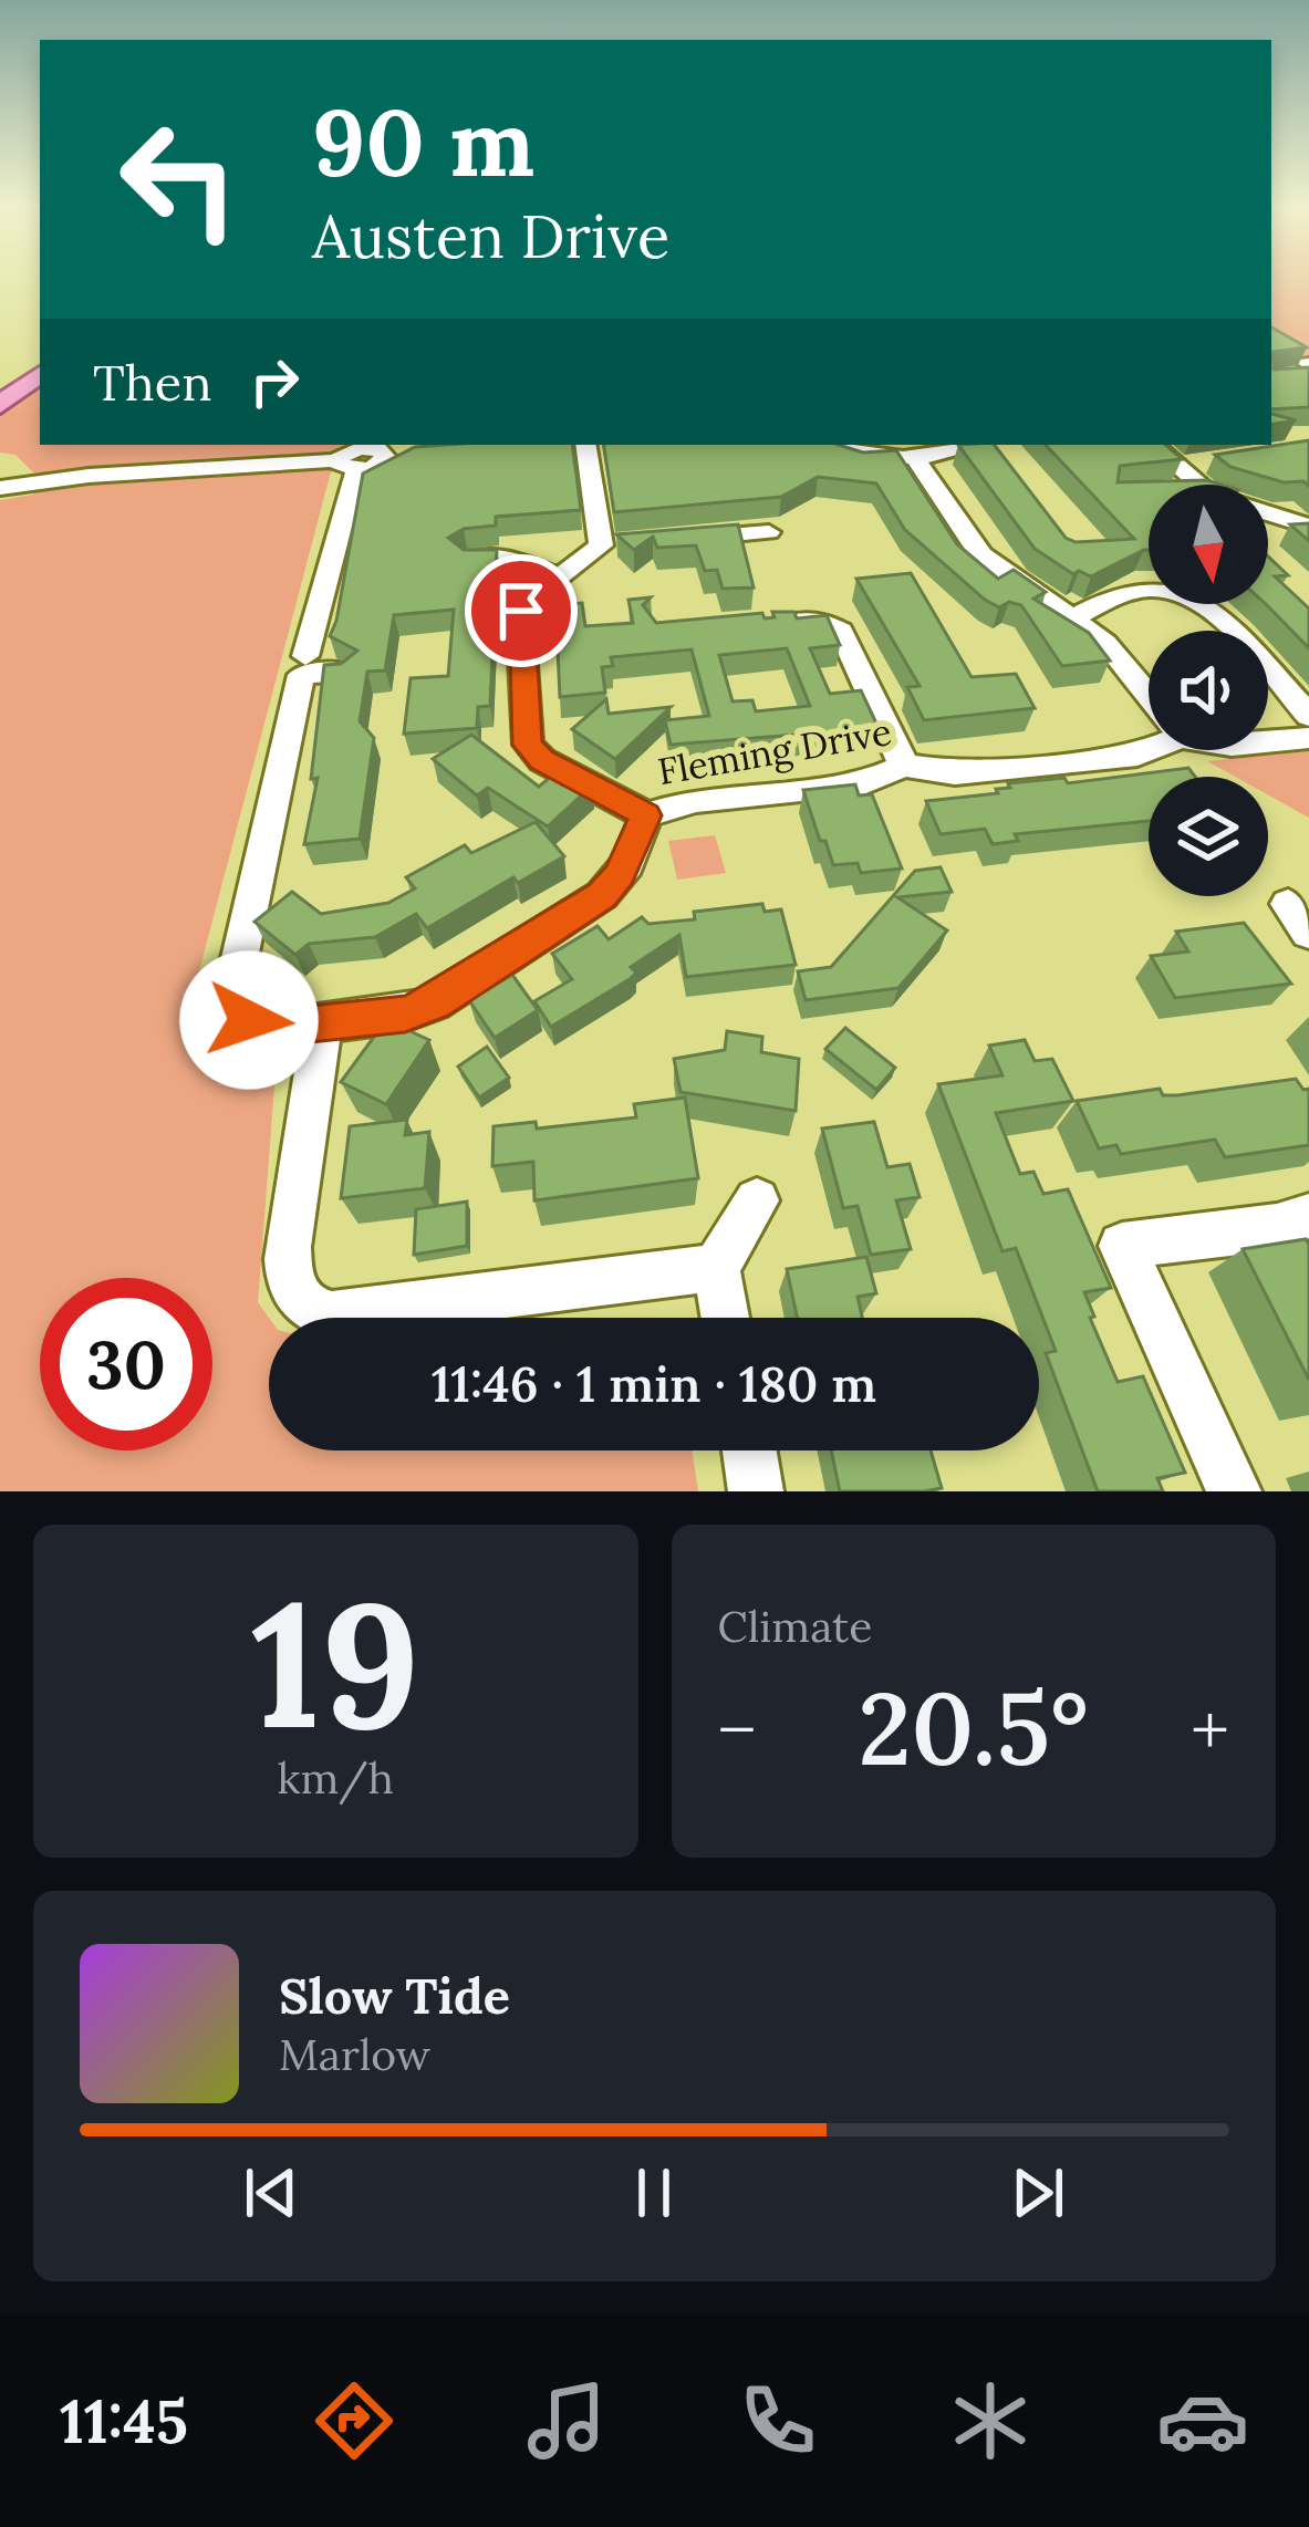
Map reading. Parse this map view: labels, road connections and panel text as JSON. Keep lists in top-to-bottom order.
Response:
{
  "streets": {
    "street": ["Fleming Drive"]
  },
  "north": "bottom",
  "page": {
    "turn": ["90 m", "Austen Drive"],
    "then": "Then",
    "limit": "30",
    "trip": "11:46 · 1 min · 180 m",
    "tile": [
      ["19", "km/h"],
      "Climate"
    ],
    "heat": ["−", "20.5°", "+"],
    "song": ["Slow Tide", "Marlow"],
    "tabs": "11:45"
  }
}
